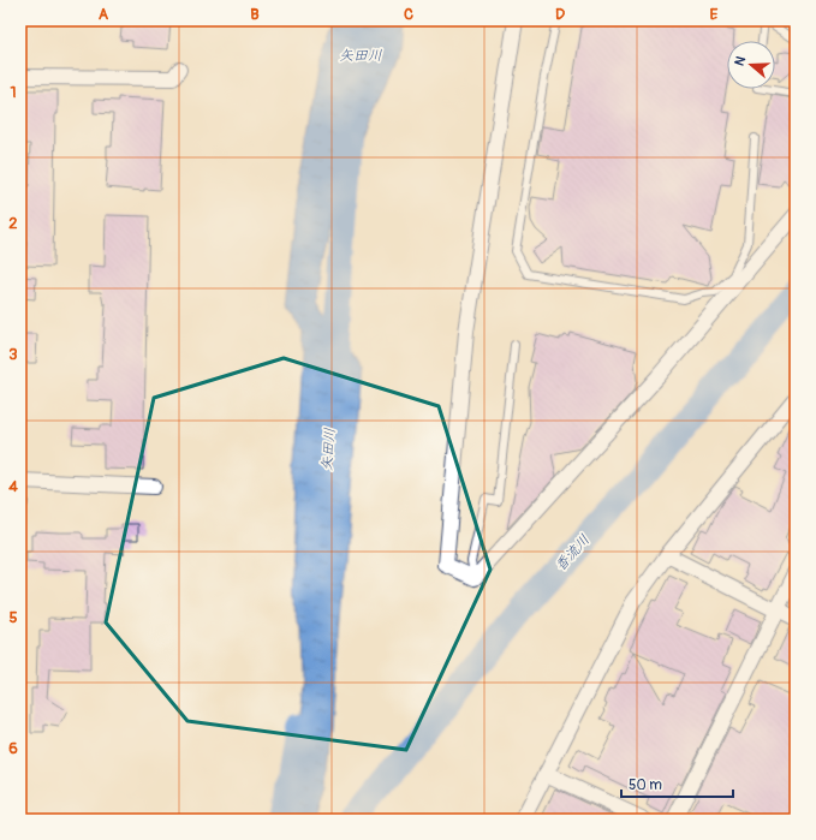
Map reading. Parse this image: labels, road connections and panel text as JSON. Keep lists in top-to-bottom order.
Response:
{
  "water": ["矢田川", "香流川"],
  "scale_bar": "50 m",
  "north": "left",
  "grid": {
    "columns": [
      "A",
      "B",
      "C",
      "D",
      "E"
    ],
    "rows": [
      "1",
      "2",
      "3",
      "4",
      "5",
      "6"
    ]
  }
}
